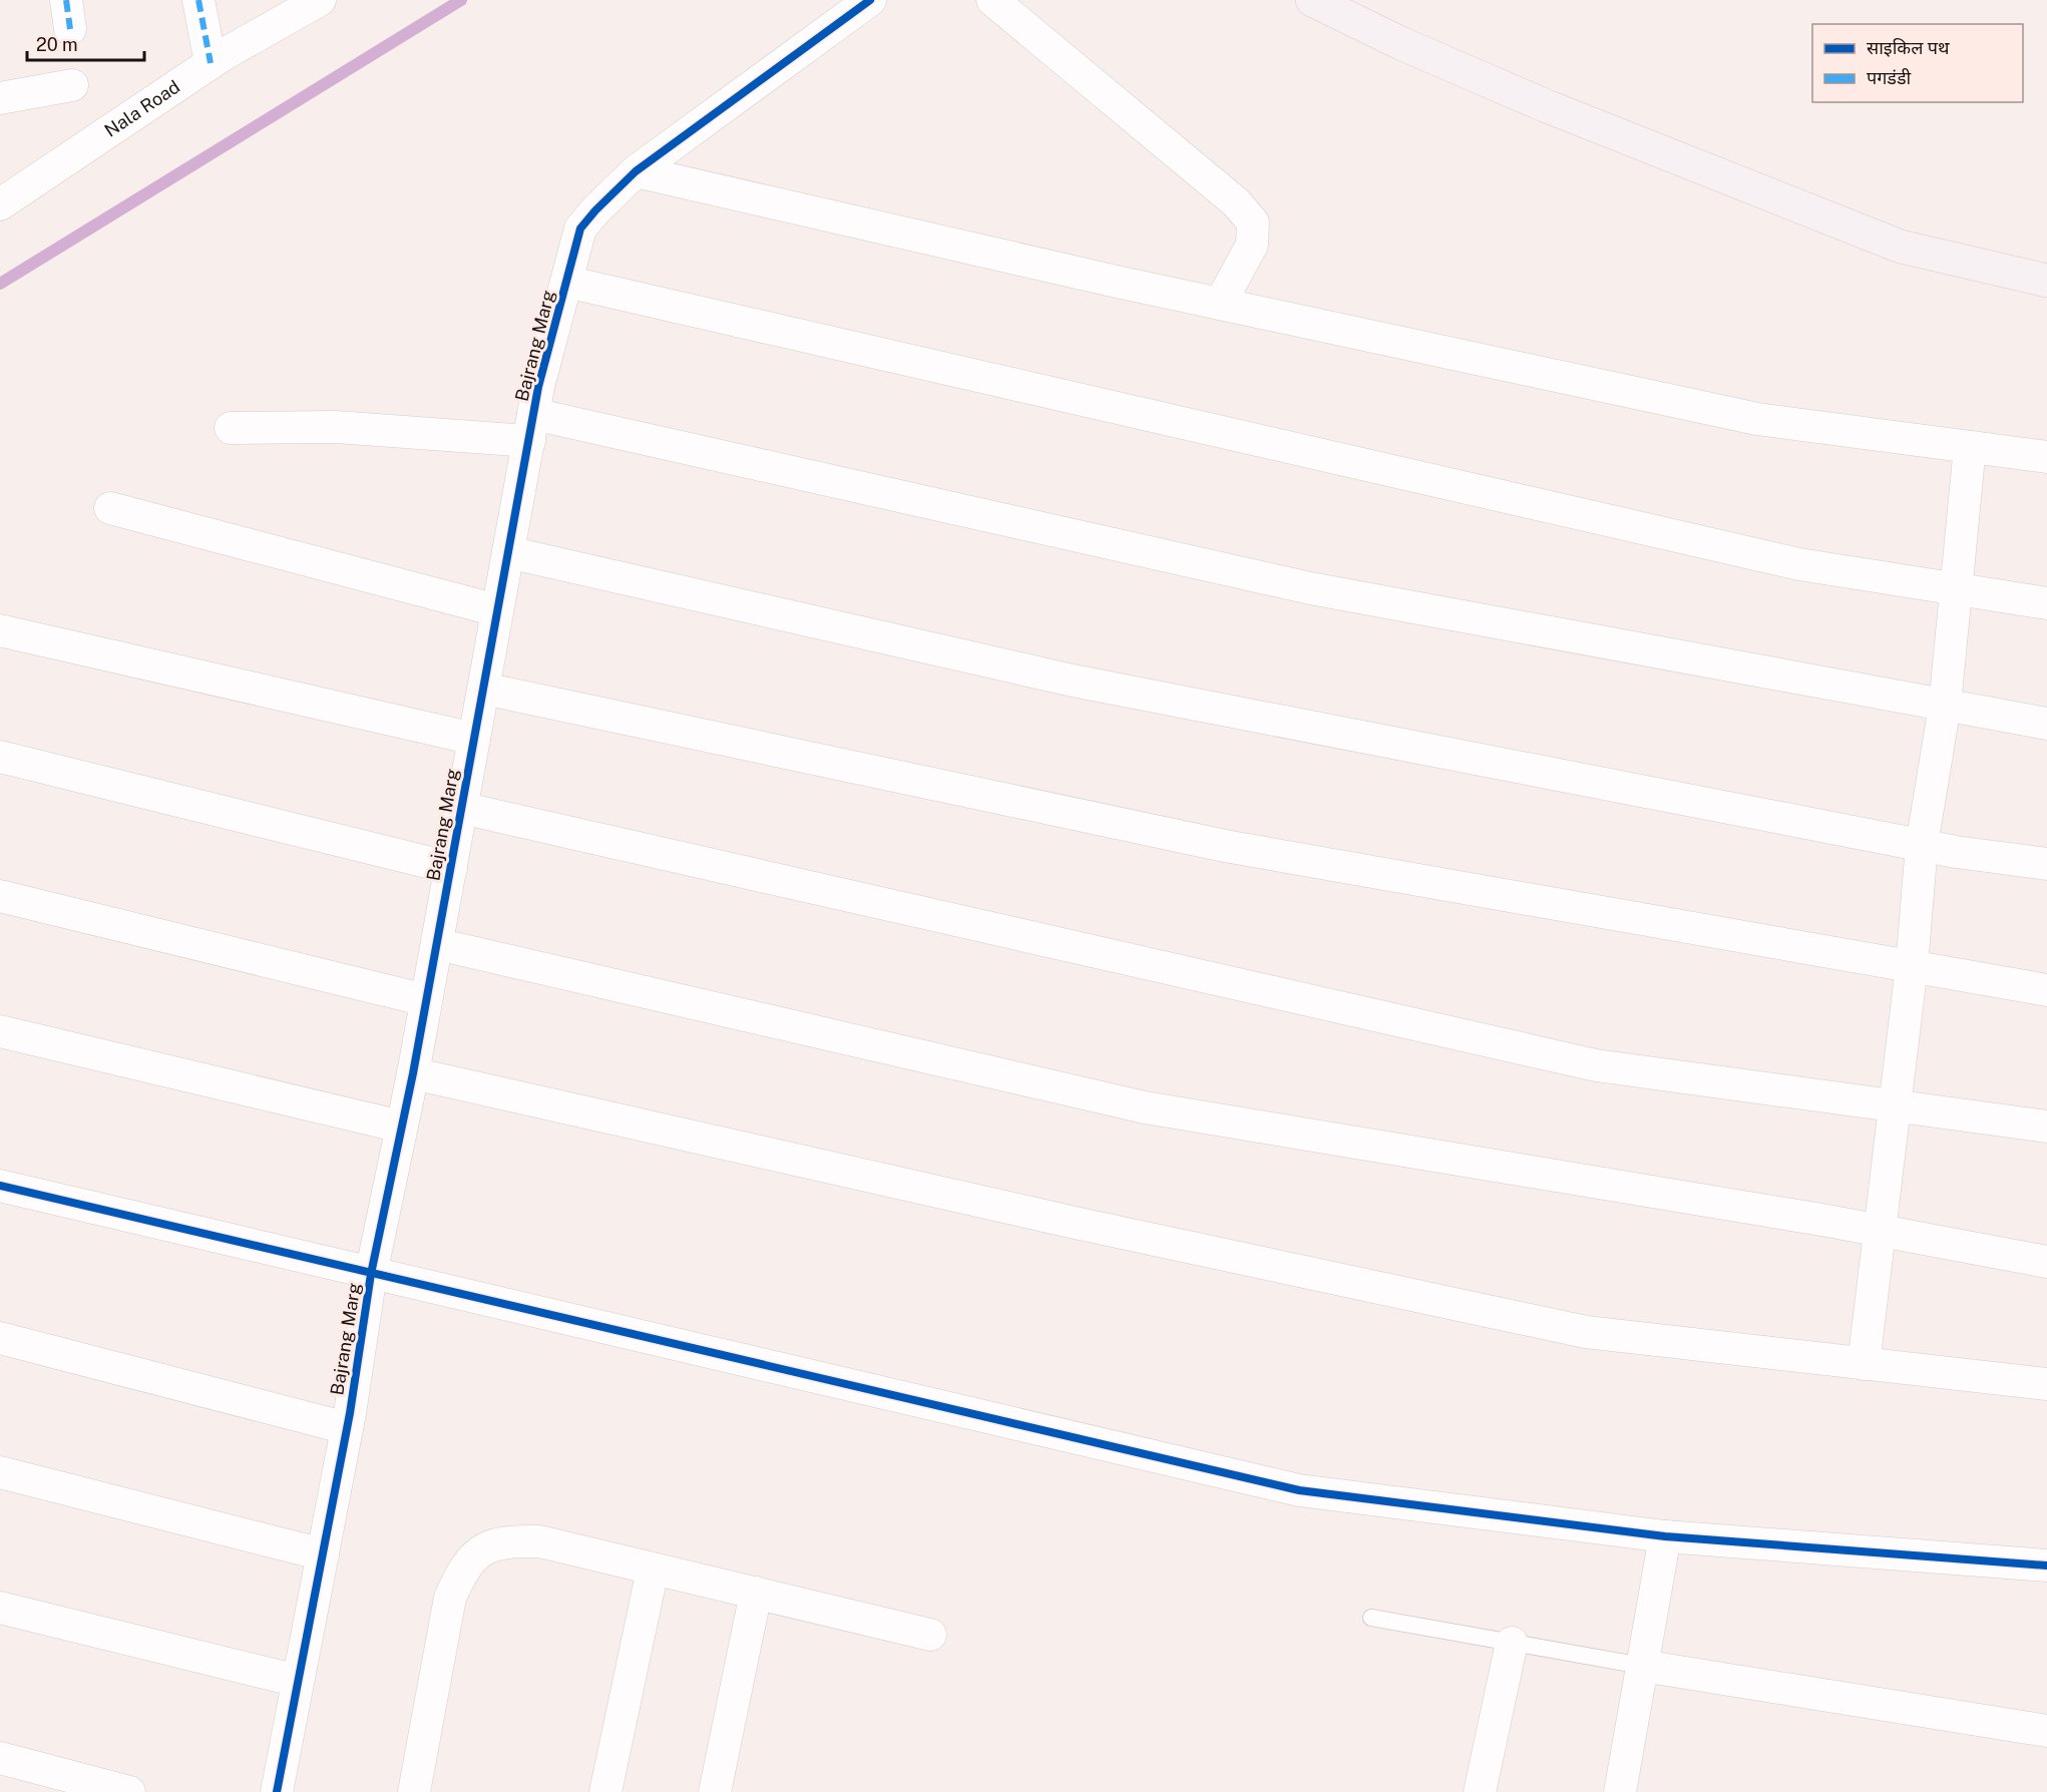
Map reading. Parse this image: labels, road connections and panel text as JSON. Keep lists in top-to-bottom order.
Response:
{
  "streets": {
    "street": ["Nala Road", "Bajrang Marg"]
  },
  "legend": ["साइकिल पथ", "पगडंडी"],
  "scale_bar": "20 m"
}
